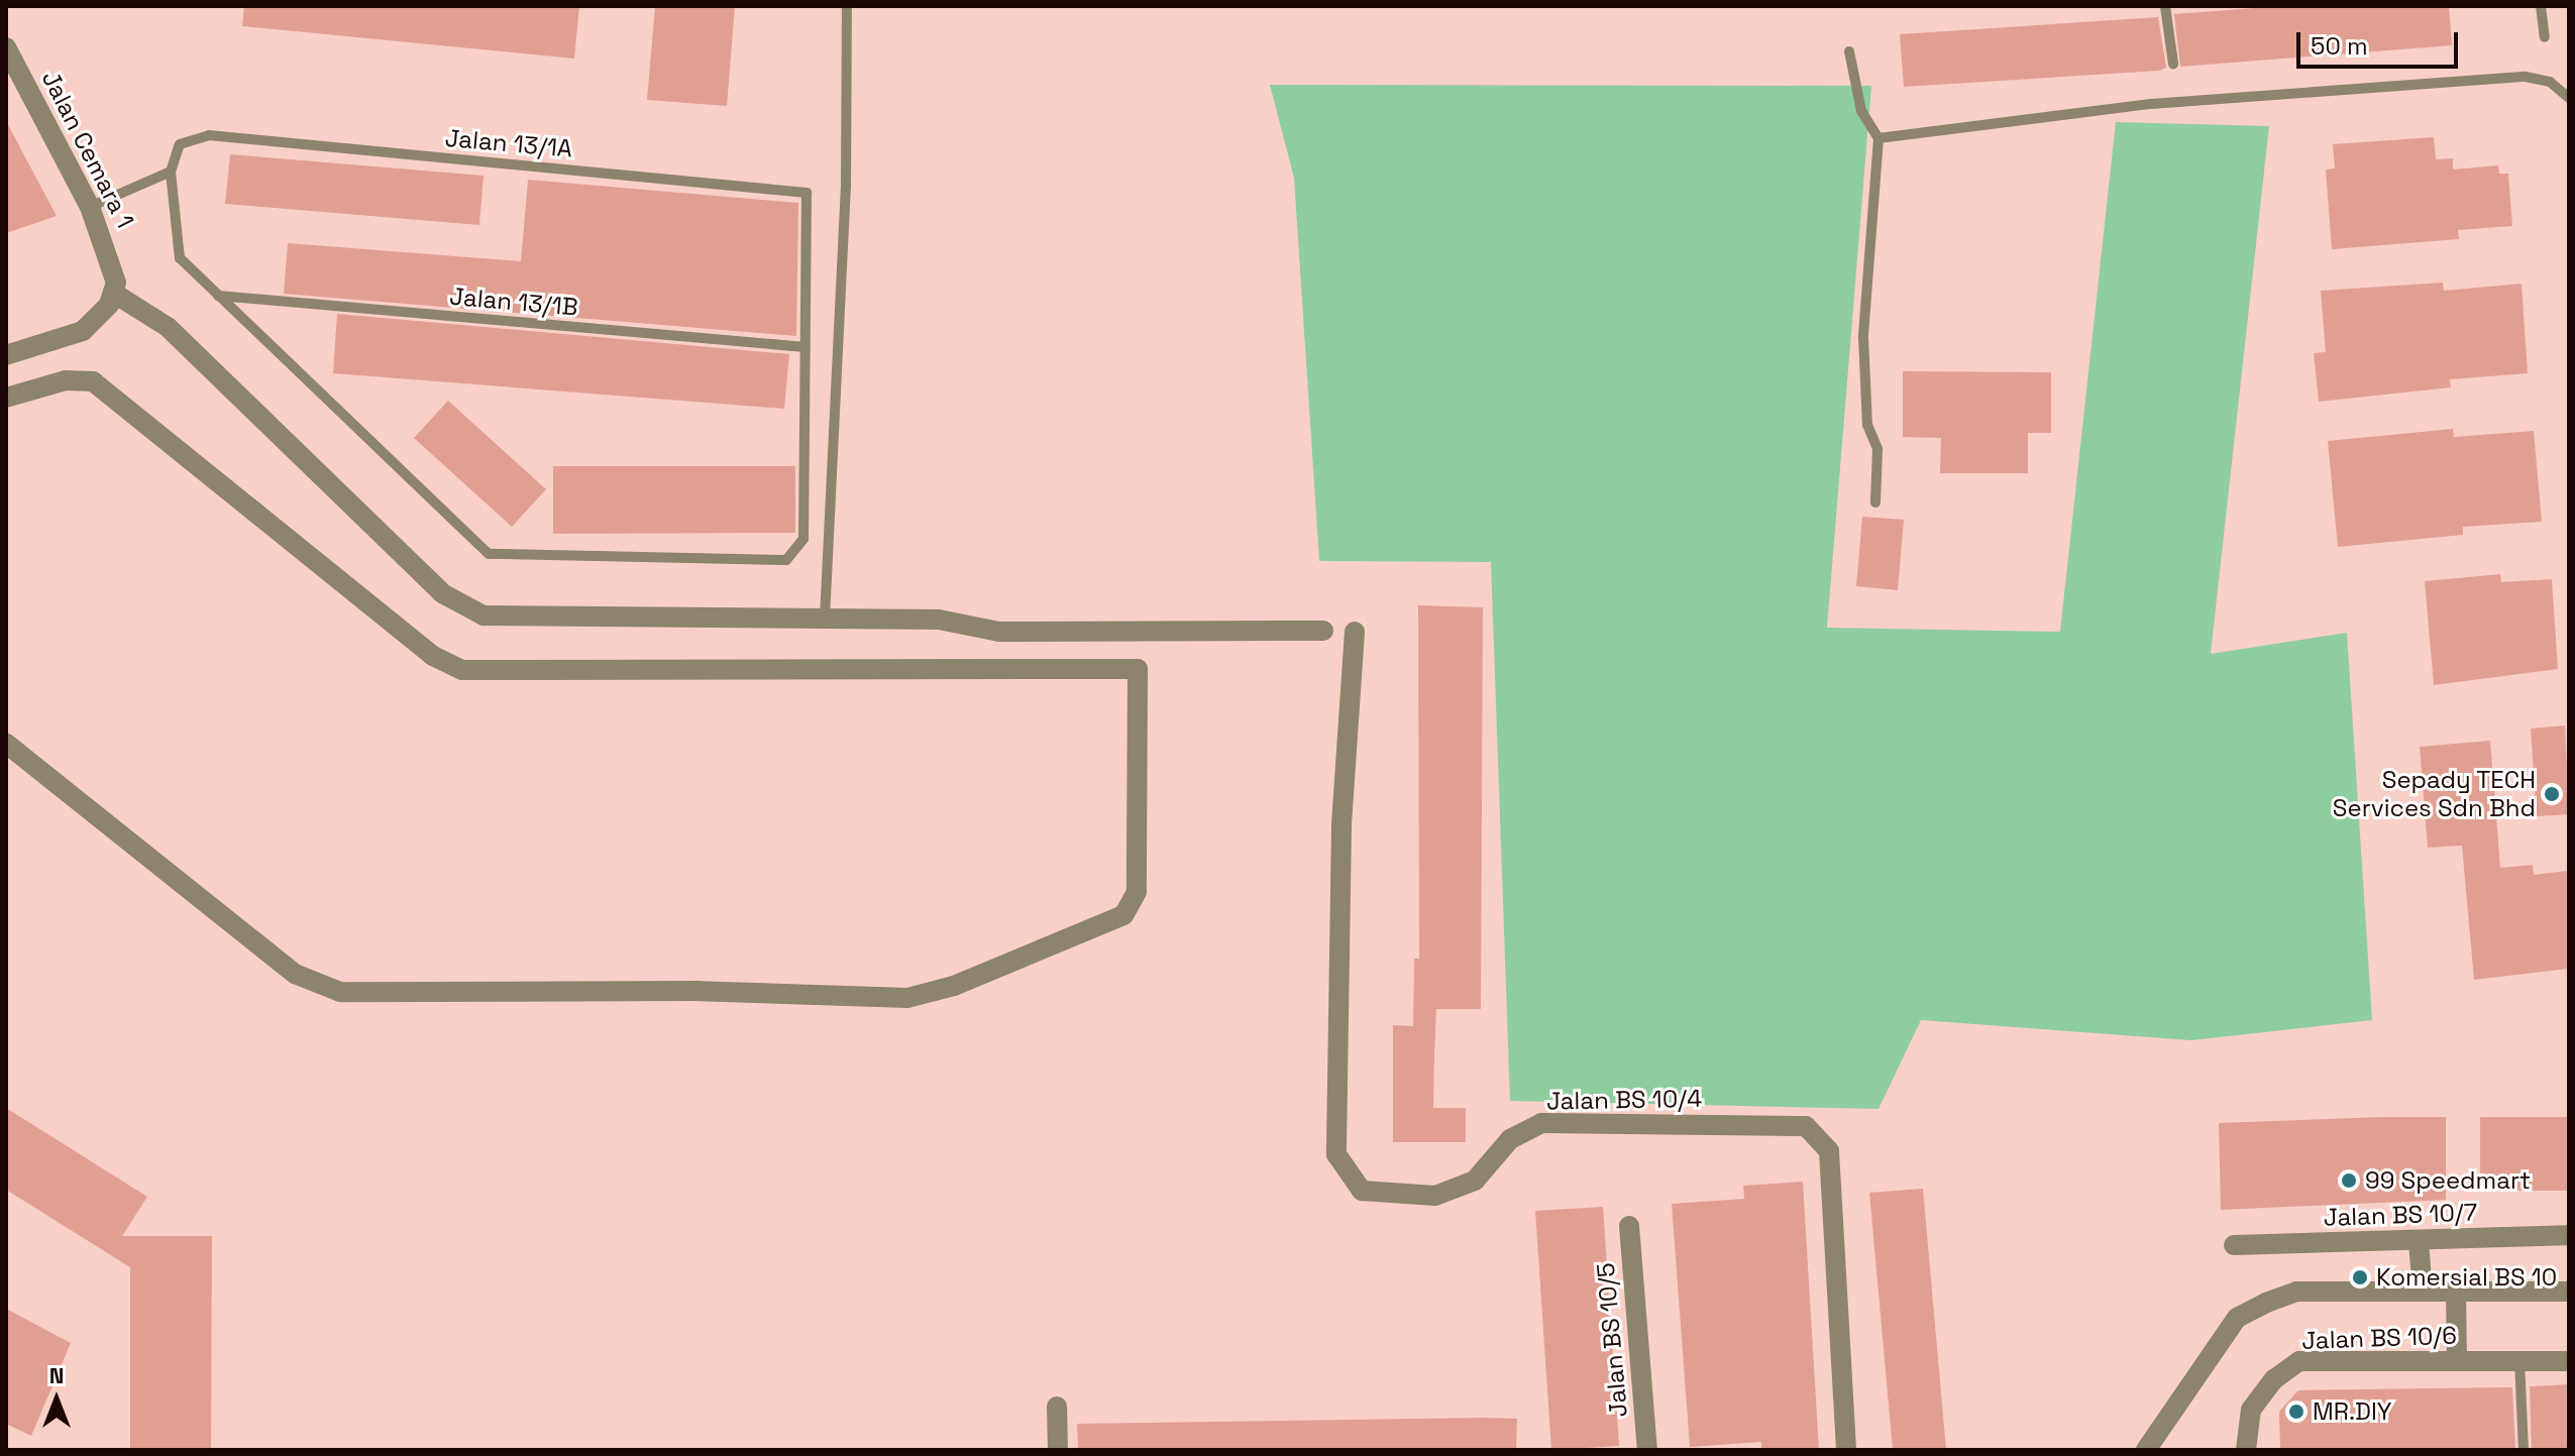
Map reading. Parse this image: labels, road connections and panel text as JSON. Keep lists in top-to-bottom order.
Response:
{
  "streets": {
    "street": [
      "Jalan Cemara 1",
      "Jalan BS 10/4",
      "Jalan BS 10/7",
      "Jalan BS 10/6",
      "Jalan BS 10/5"
    ],
    "lane": ["Jalan 13/1A", "Jalan 13/1B"]
  },
  "crossings": [
    ["Jalan 13/1A", "Jalan 13/1B"]
  ],
  "places": [
    "Sepady TECH Services Sdn Bhd",
    "99 Speedmart",
    "Komersial BS 10",
    "MR.DIY"
  ],
  "scale_bar": "50 m",
  "north": "top"
}
